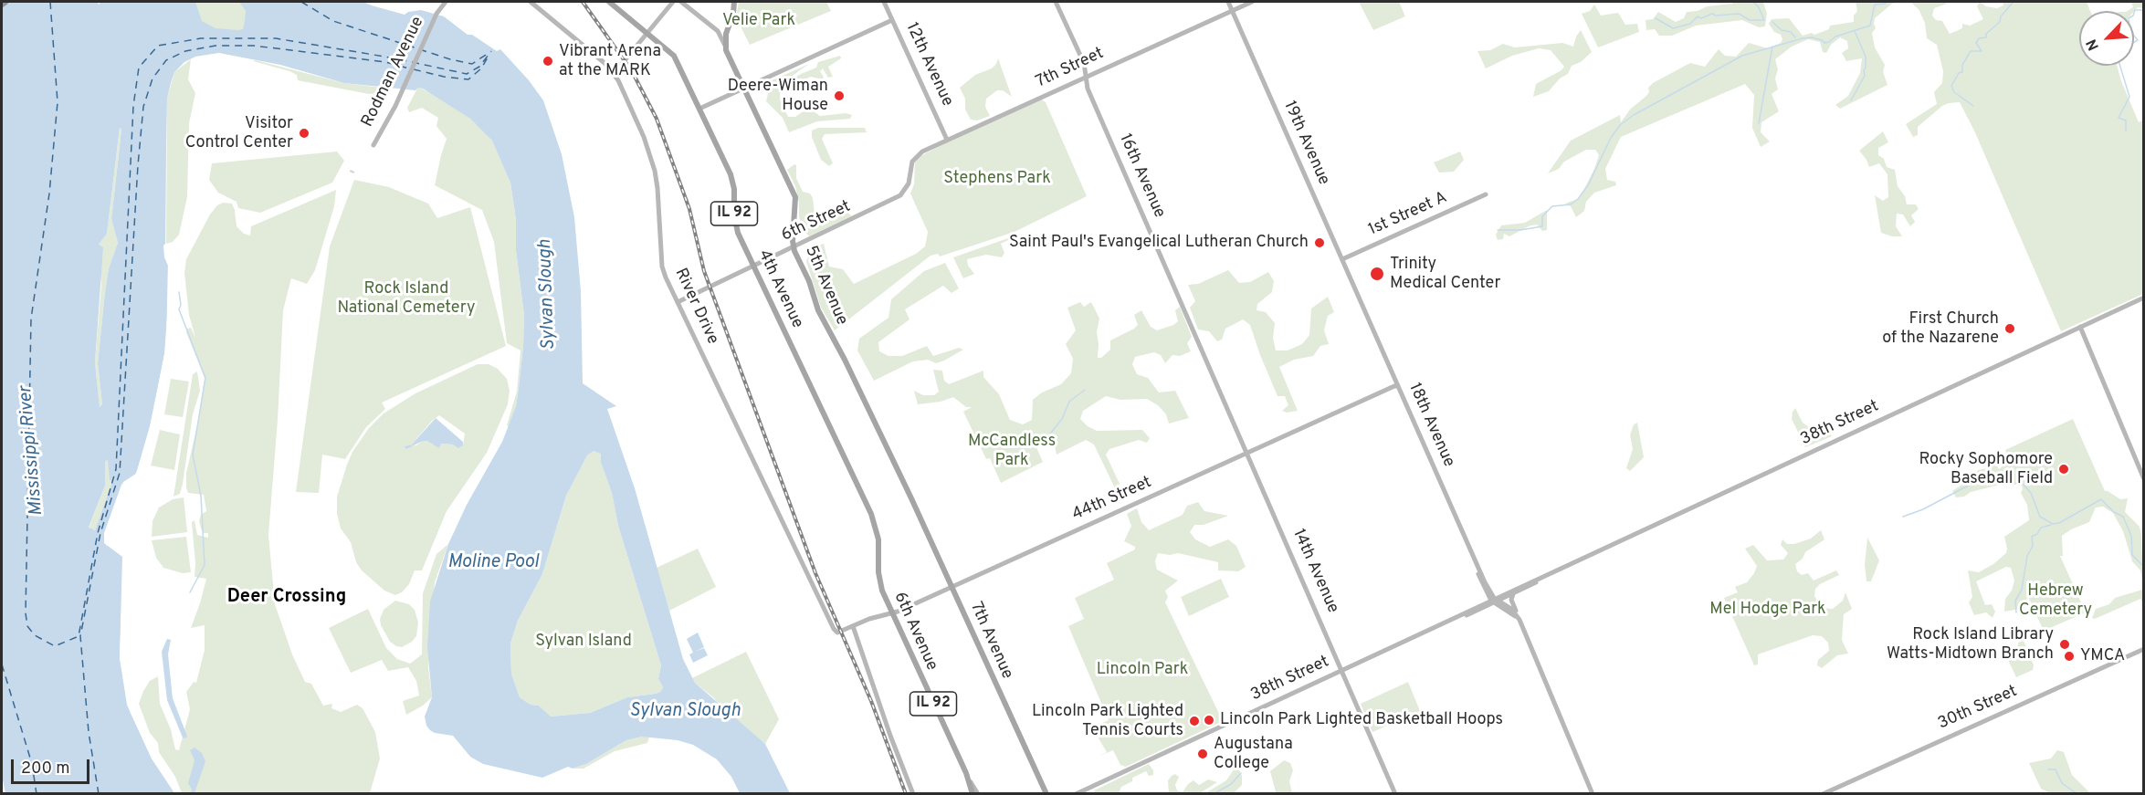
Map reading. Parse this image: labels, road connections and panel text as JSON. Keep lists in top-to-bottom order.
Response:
{
  "streets": {
    "main road": [
      "IL 92",
      "5th Avenue",
      "4th Avenue",
      "6th Avenue",
      "7th Avenue"
    ],
    "street": [
      "12th Avenue",
      "7th Street",
      "Rodman Avenue",
      "19th Avenue",
      "16th Avenue",
      "1st Street A",
      "6th Street",
      "River Drive",
      "38th Street",
      "18th Avenue",
      "44th Street",
      "14th Avenue",
      "30th Street"
    ]
  },
  "crossings": [
    ["12th Avenue", "7th Street"],
    ["7th Street", "19th Avenue"],
    ["7th Street", "16th Avenue"],
    ["7th Street", "6th Street"],
    ["19th Avenue", "1st Street A"],
    ["19th Avenue", "18th Avenue"],
    ["16th Avenue", "14th Avenue"],
    ["6th Street", "5th Avenue"],
    ["6th Street", "4th Avenue"],
    ["6th Street", "River Drive"],
    ["5th Avenue", "7th Avenue"],
    ["4th Avenue", "6th Avenue"],
    ["River Drive", "44th Street"],
    ["38th Street", "18th Avenue"],
    ["38th Street", "14th Avenue"],
    ["18th Avenue", "44th Street"],
    ["44th Street", "14th Avenue"],
    ["44th Street", "6th Avenue"],
    ["44th Street", "7th Avenue"]
  ],
  "districts": ["Deer Crossing"],
  "water": ["Sylvan Slough", "Mississippi River", "Moline Pool"],
  "parks": [
    "Velie Park",
    "Stephens Park",
    "Rock Island National Cemetery",
    "McCandless Park",
    "Hebrew Cemetery",
    "Mel Hodge Park",
    "Sylvan Island",
    "Lincoln Park"
  ],
  "places": [
    "Vibrant Arena at the MARK",
    "Deere-Wiman House",
    "Visitor Control Center",
    "Saint Paul's Evangelical Lutheran Church",
    "Trinity Medical Center",
    "First Church of the Nazarene",
    "Rocky Sophomore Baseball Field",
    "Rock Island Library Watts-Midtown Branch",
    "YMCA",
    "Lincoln Park Lighted Basketball Hoops",
    "Lincoln Park Lighted Tennis Courts",
    "Augustana College"
  ],
  "scale_bar": "200 m",
  "north": "bottom left"
}
